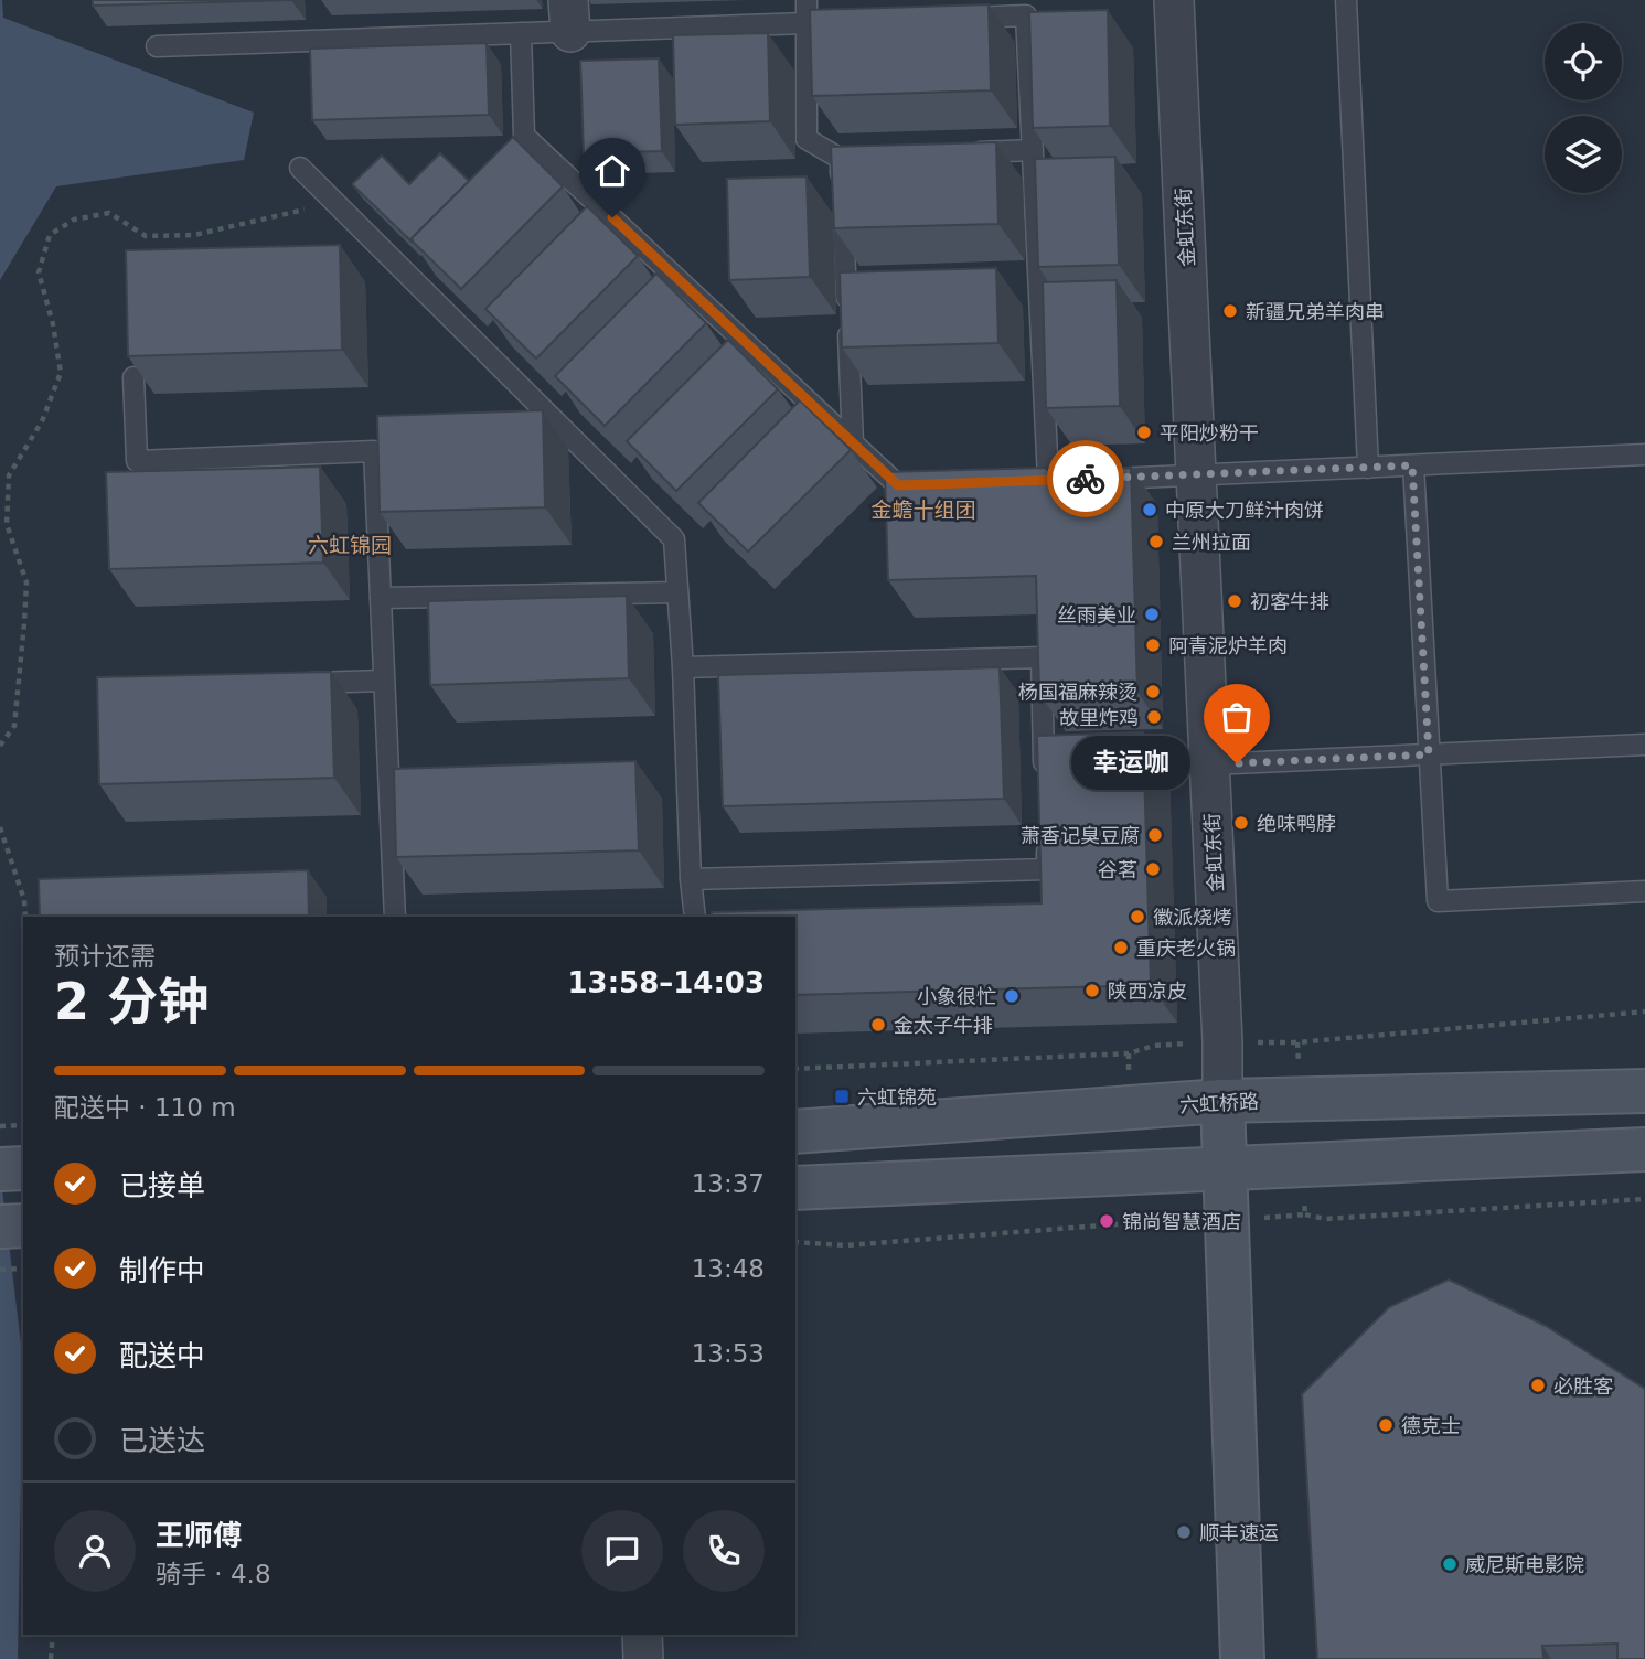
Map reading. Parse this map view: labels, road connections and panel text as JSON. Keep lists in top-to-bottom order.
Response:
{
  "streets": {
    "main road": ["金虹东街", "六虹桥路"]
  },
  "crossings": [
    ["金虹东街", "六虹桥路"]
  ],
  "districts": ["金蟾十组团", "六虹锦园"],
  "places": {
    "other": [
      "新疆兄弟羊肉串",
      "平阳炒粉干",
      "中原大刀鲜汁肉饼",
      "兰州拉面",
      "初客牛排",
      "丝雨美业",
      "阿青泥炉羊肉",
      "杨国福麻辣烫",
      "故里炸鸡",
      "幸运咖",
      "绝味鸭脖",
      "萧香记臭豆腐",
      "谷茗",
      "徽派烧烤",
      "重庆老火锅",
      "陕西凉皮",
      "小象很忙",
      "金太子牛排",
      "锦尚智慧酒店",
      "必胜客",
      "德克士",
      "顺丰速运",
      "威尼斯电影院"
    ],
    "transit": ["六虹锦苑"]
  },
  "page": {
    "bubble": "幸运咖",
    "heading": ["2 分钟", "预计还需", "13:58–14:03"],
    "panel": ["王师傅", "骑手 · 4.8"],
    "bar": "配送中 · 110 m",
    "list": [
      ["已接单", "13:37"],
      ["制作中", "13:48"],
      ["配送中", "13:53"],
      "已送达"
    ]
  }
}
